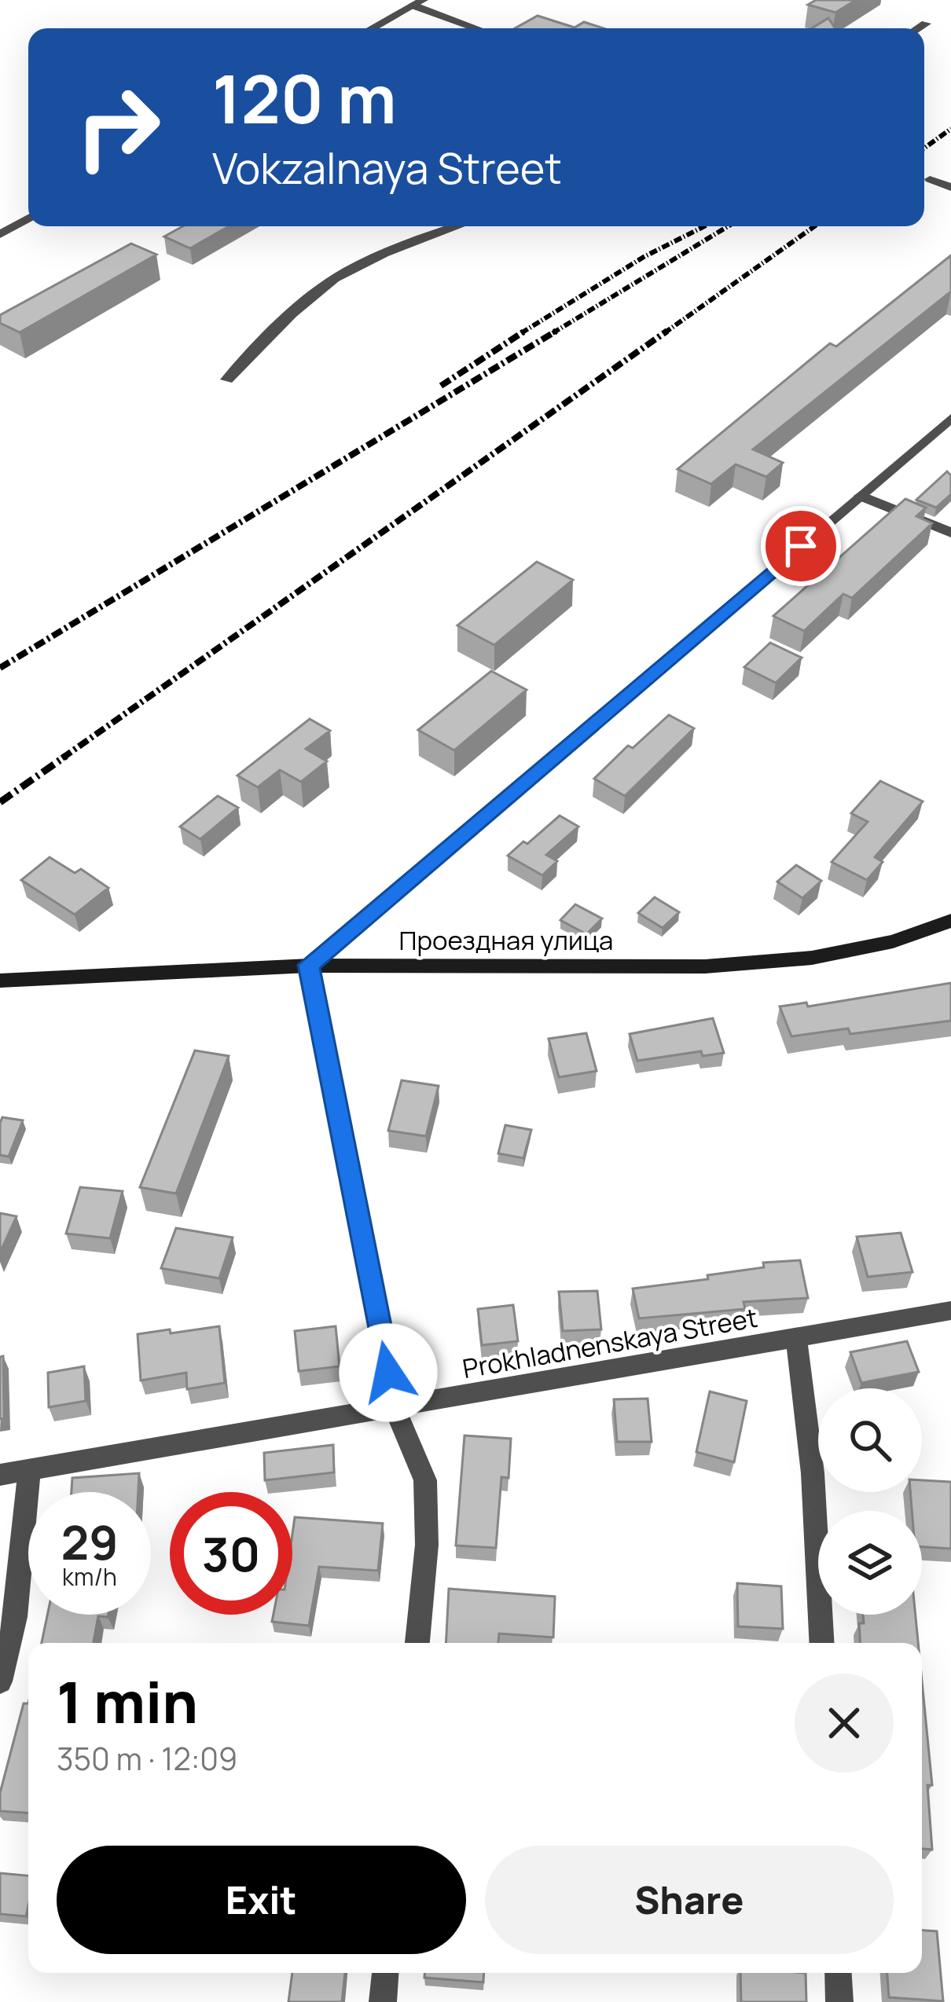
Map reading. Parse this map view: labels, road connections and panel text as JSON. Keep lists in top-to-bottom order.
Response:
{
  "streets": {
    "main road": ["Проездная улица"],
    "street": ["Prokhladnenskaya Street"]
  },
  "page": {
    "turn": ["120 m", "Vokzalnaya Street"],
    "speed": "29 km/h",
    "limit": "30",
    "heading": ["1 min", "350 m · 12:09"],
    "buttons": ["Exit", "Share"]
  }
}
